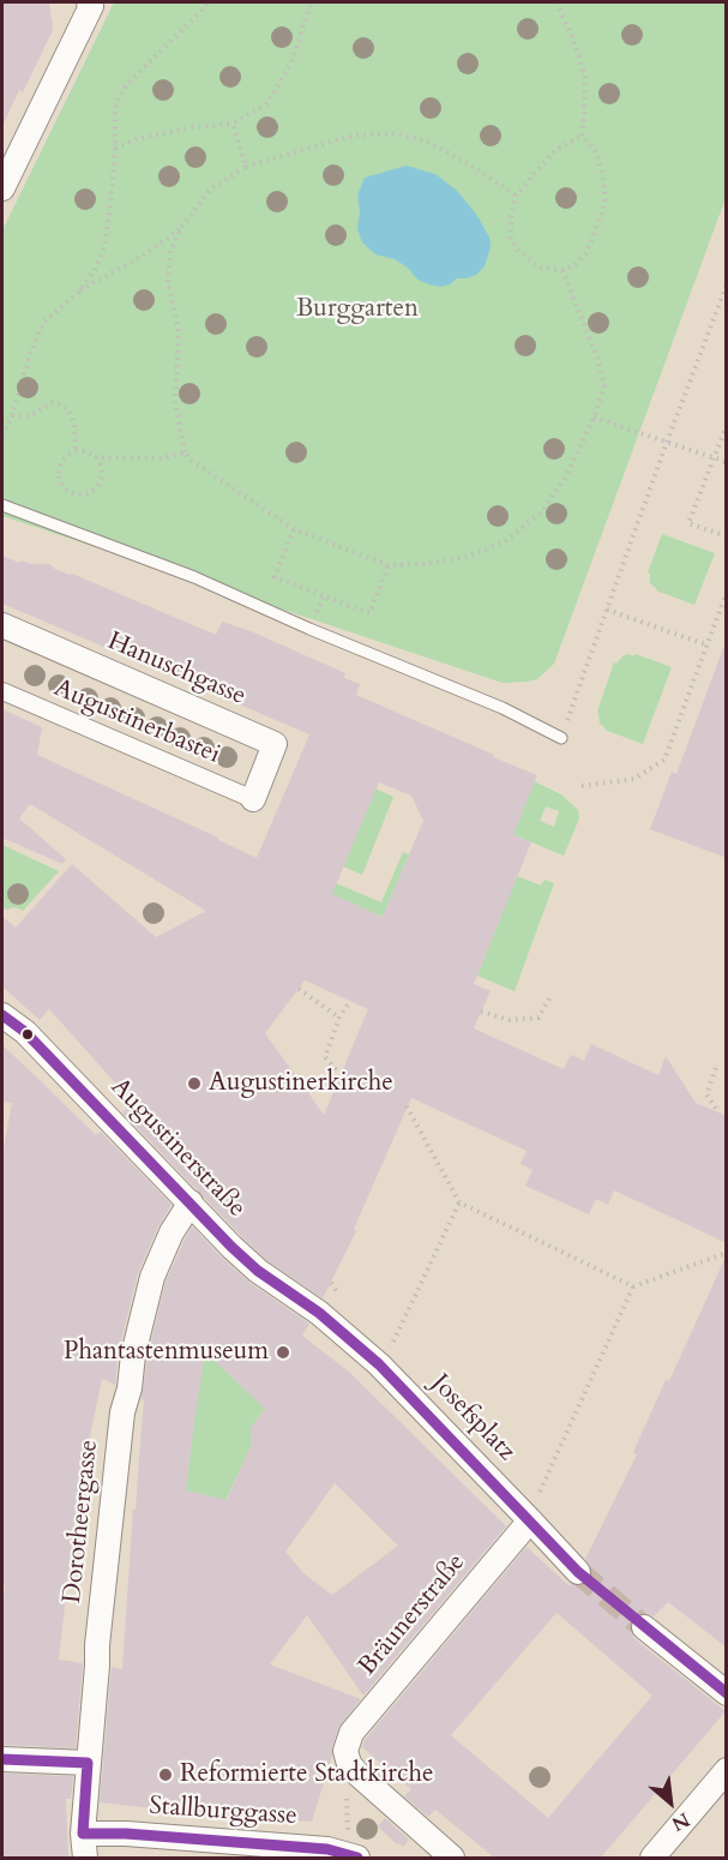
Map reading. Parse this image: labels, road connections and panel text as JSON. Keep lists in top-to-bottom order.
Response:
{
  "streets": {
    "street": [
      "Hanuschgasse",
      "Augustinerbastei",
      "Augustinerstraße",
      "Josefsplatz",
      "Dorotheergasse",
      "Bräunerstraße",
      "Stallburggasse"
    ]
  },
  "crossings": [
    ["Hanuschgasse", "Augustinerbastei"],
    ["Augustinerstraße", "Josefsplatz"],
    ["Augustinerstraße", "Dorotheergasse"],
    ["Josefsplatz", "Bräunerstraße"],
    ["Dorotheergasse", "Stallburggasse"]
  ],
  "parks": ["Burggarten"],
  "places": ["Augustinerkirche", "Phantastenmuseum", "Reformierte Stadtkirche"],
  "north": "bottom right"
}
